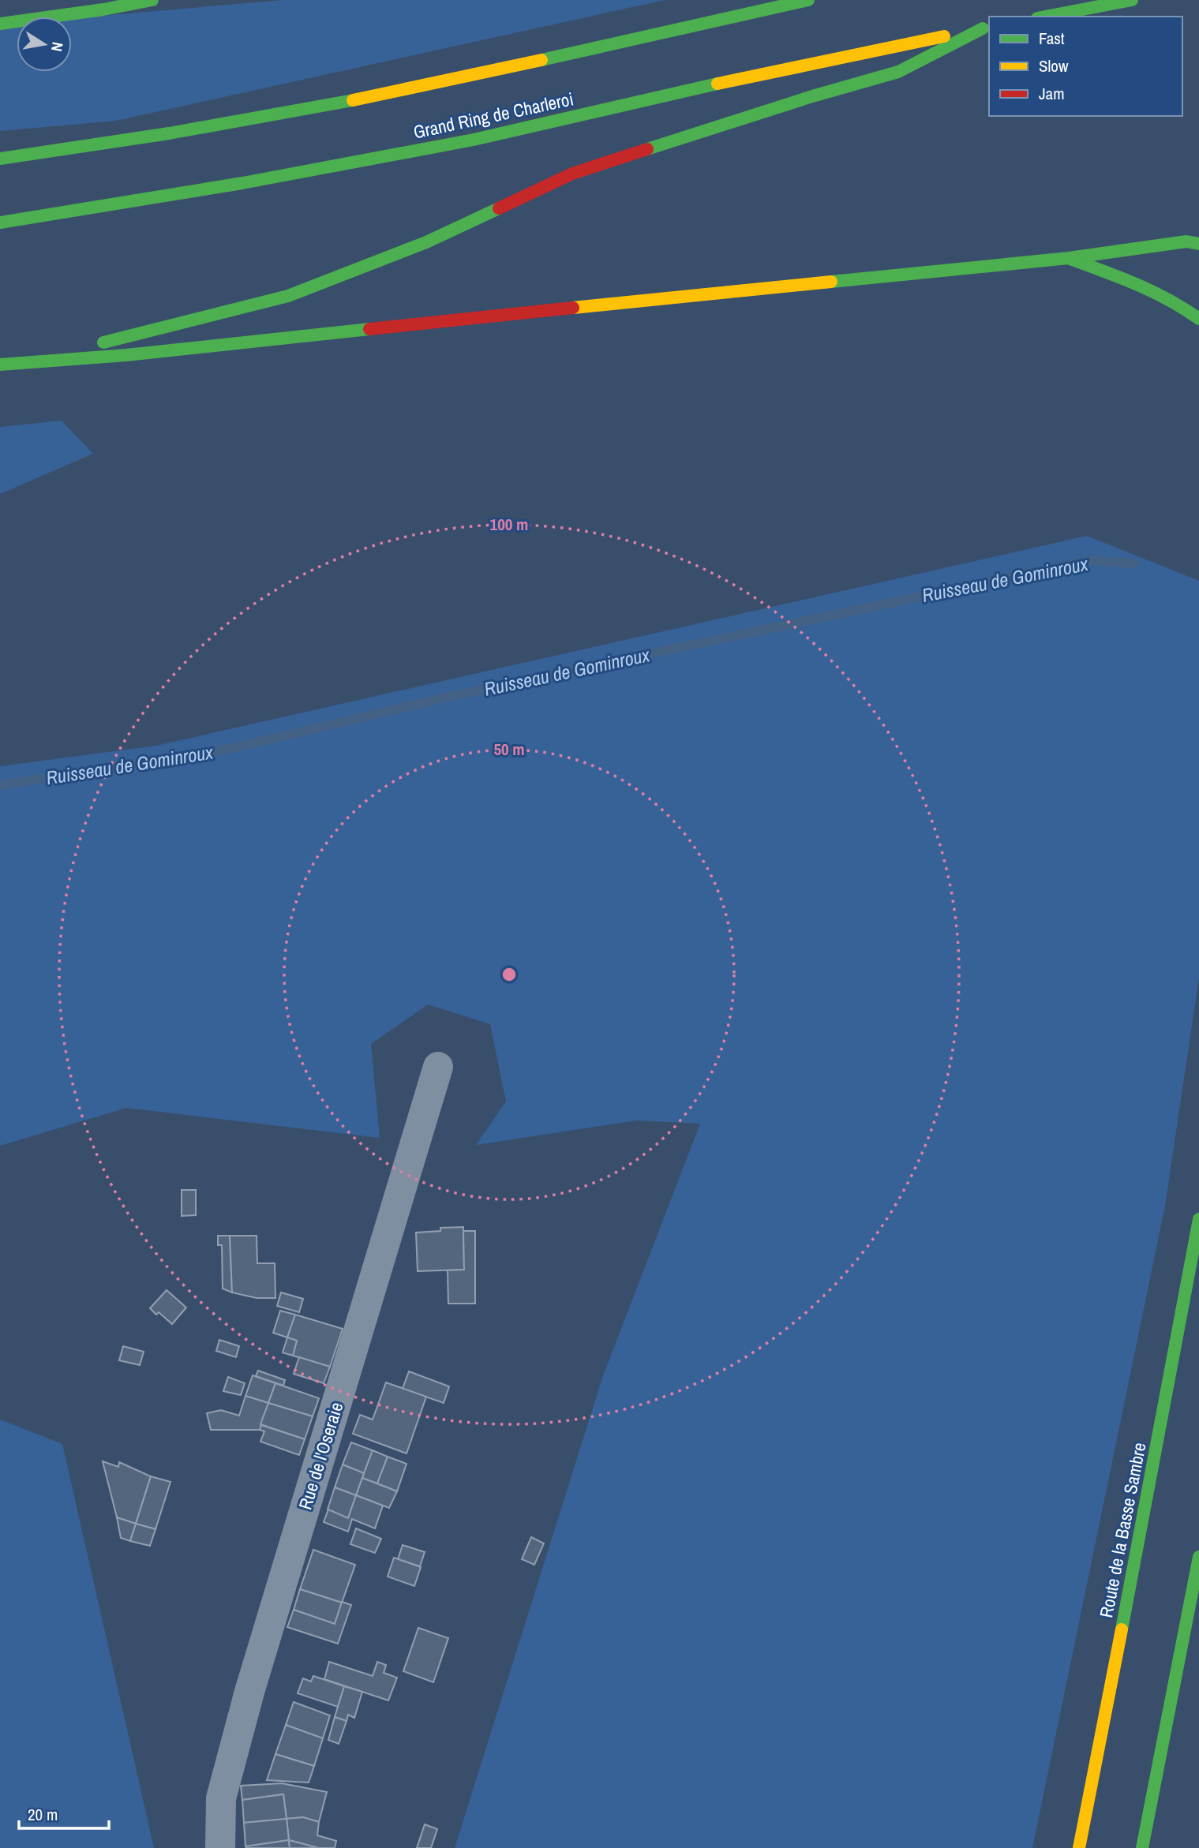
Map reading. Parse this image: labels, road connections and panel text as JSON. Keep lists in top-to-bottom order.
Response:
{
  "streets": {
    "highway": ["Grand Ring de Charleroi", "Route de la Basse Sambre"],
    "street": ["Rue de l'Oseraie"]
  },
  "water": ["Ruisseau de Gominroux"],
  "legend": ["Fast", "Slow", "Jam"],
  "scale_bar": "20 m",
  "north": "right",
  "rings": ["100 m", "50 m"]
}
